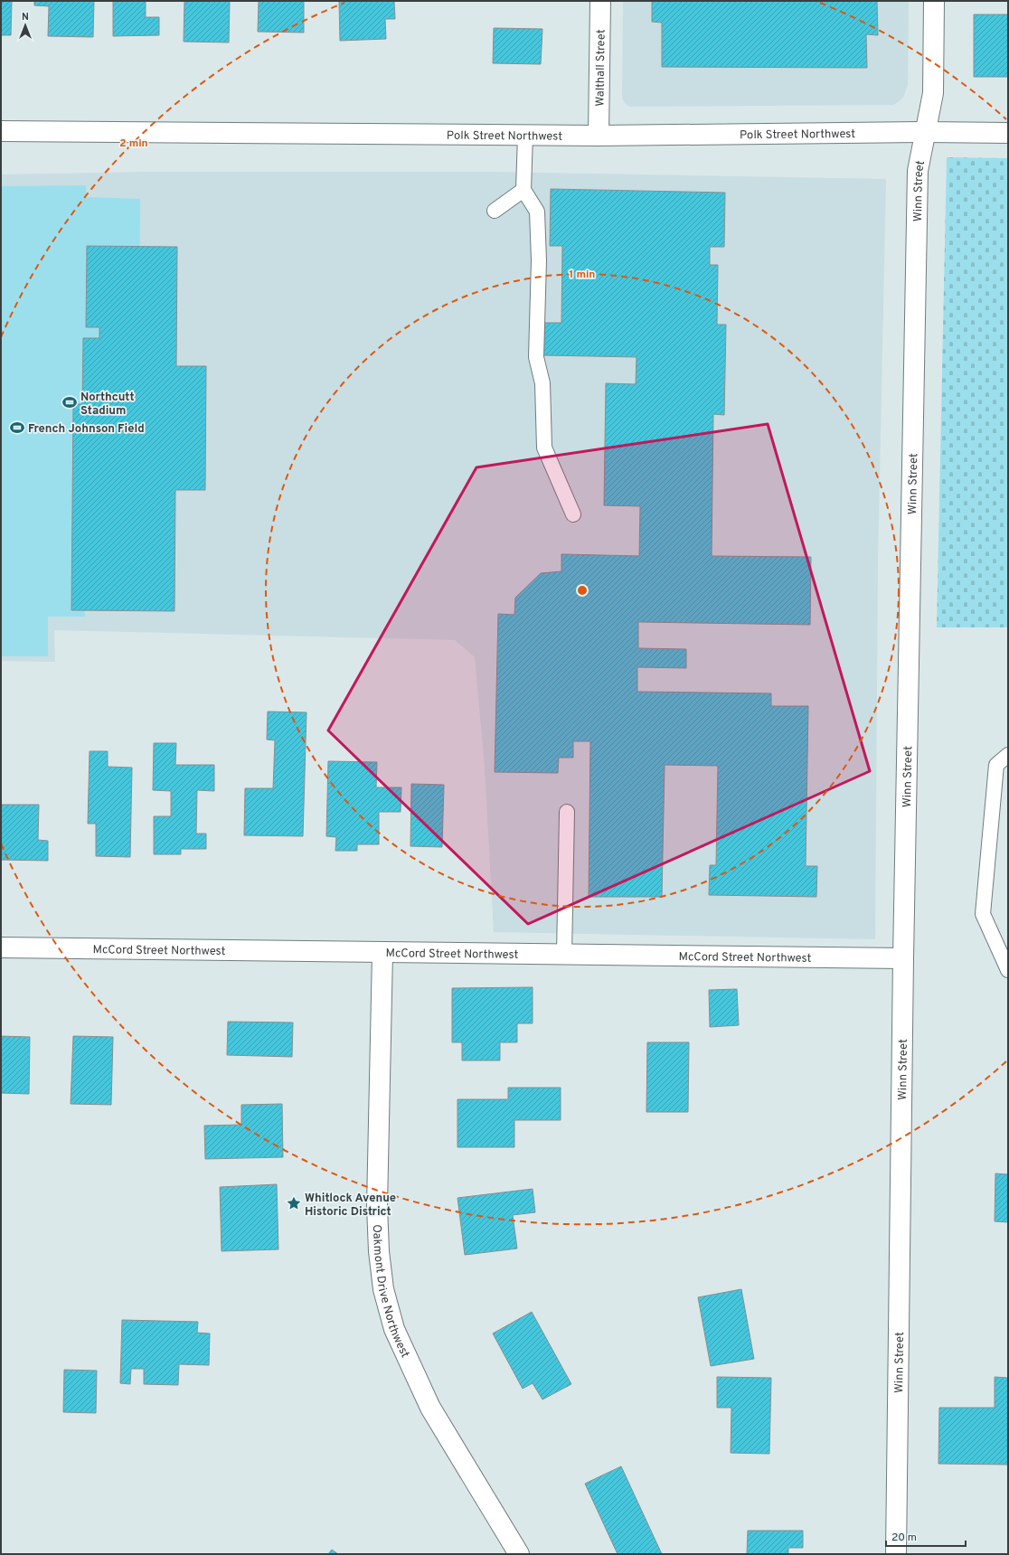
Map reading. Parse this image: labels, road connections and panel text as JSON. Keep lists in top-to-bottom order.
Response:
{
  "streets": {
    "street": [
      "Walthall Street",
      "Polk Street Northwest",
      "Winn Street",
      "McCord Street Northwest",
      "Oakmont Drive Northwest"
    ]
  },
  "crossings": [
    ["Walthall Street", "Polk Street Northwest"],
    ["Polk Street Northwest", "Winn Street"],
    ["Winn Street", "McCord Street Northwest"],
    ["McCord Street Northwest", "Oakmont Drive Northwest"]
  ],
  "places": {
    "sports": ["Northcutt Stadium", "French Johnson Field"],
    "place": ["Whitlock Avenue Historic District"]
  },
  "scale_bar": "20 m",
  "north": "top",
  "rings": ["2 min", "1 min"]
}
